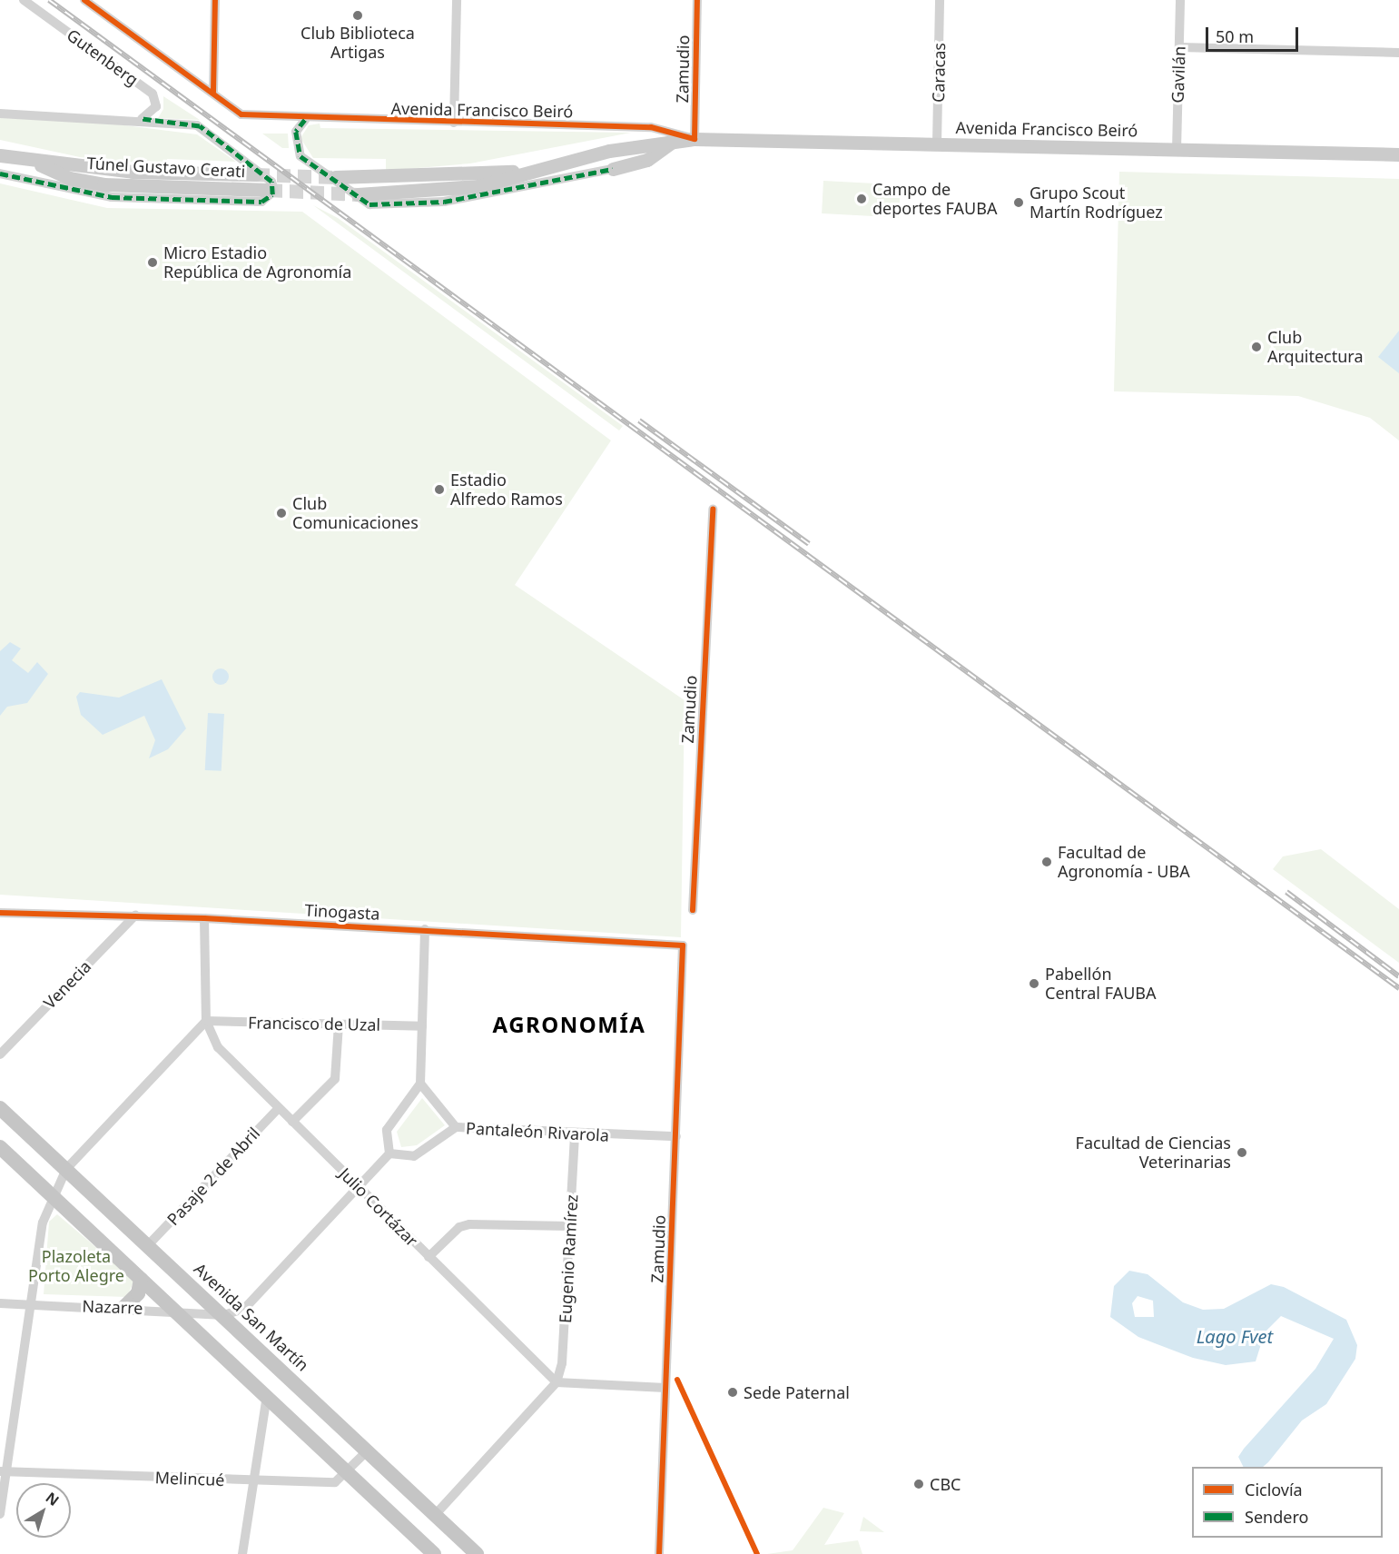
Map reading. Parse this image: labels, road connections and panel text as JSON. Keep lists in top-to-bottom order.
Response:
{
  "streets": {
    "main road": ["Avenida Francisco Beiró", "Túnel Gustavo Cerati", "Avenida San Martín"],
    "street": [
      "Gutenberg",
      "Zamudio",
      "Caracas",
      "Gavilán",
      "Tinogasta",
      "Venecia",
      "Francisco de Uzal",
      "Pantaleón Rivarola",
      "Pasaje 2 de Abril",
      "Julio Cortázar",
      "Eugenio Ramírez",
      "Nazarre",
      "Melincué"
    ]
  },
  "crossings": [
    ["Zamudio", "Avenida Francisco Beiró"],
    ["Zamudio", "Tinogasta"],
    ["Zamudio", "Pantaleón Rivarola"],
    ["Caracas", "Avenida Francisco Beiró"],
    ["Gavilán", "Avenida Francisco Beiró"],
    ["Tinogasta", "Venecia"],
    ["Tinogasta", "Julio Cortázar"],
    ["Francisco de Uzal", "Julio Cortázar"],
    ["Pantaleón Rivarola", "Eugenio Ramírez"],
    ["Pasaje 2 de Abril", "Julio Cortázar"],
    ["Pasaje 2 de Abril", "Avenida San Martín"],
    ["Julio Cortázar", "Eugenio Ramírez"],
    ["Nazarre", "Avenida San Martín"],
    ["Avenida San Martín", "Melincué"]
  ],
  "districts": ["AGRONOMÍA"],
  "water": ["Lago Fvet"],
  "parks": ["Plazoleta Porto Alegre"],
  "places": [
    "Club Biblioteca Artigas",
    "Campo de deportes FAUBA",
    "Grupo Scout Martín Rodríguez",
    "Micro Estadio República de Agronomía",
    "Club Arquitectura",
    "Estadio Alfredo Ramos",
    "Club Comunicaciones",
    "Facultad de Agronomía - UBA",
    "Pabellón Central FAUBA",
    "Facultad de Ciencias Veterinarias",
    "Sede Paternal",
    "CBC"
  ],
  "legend": ["Ciclovía", "Sendero"],
  "scale_bar": "50 m",
  "north": "top right"
}
